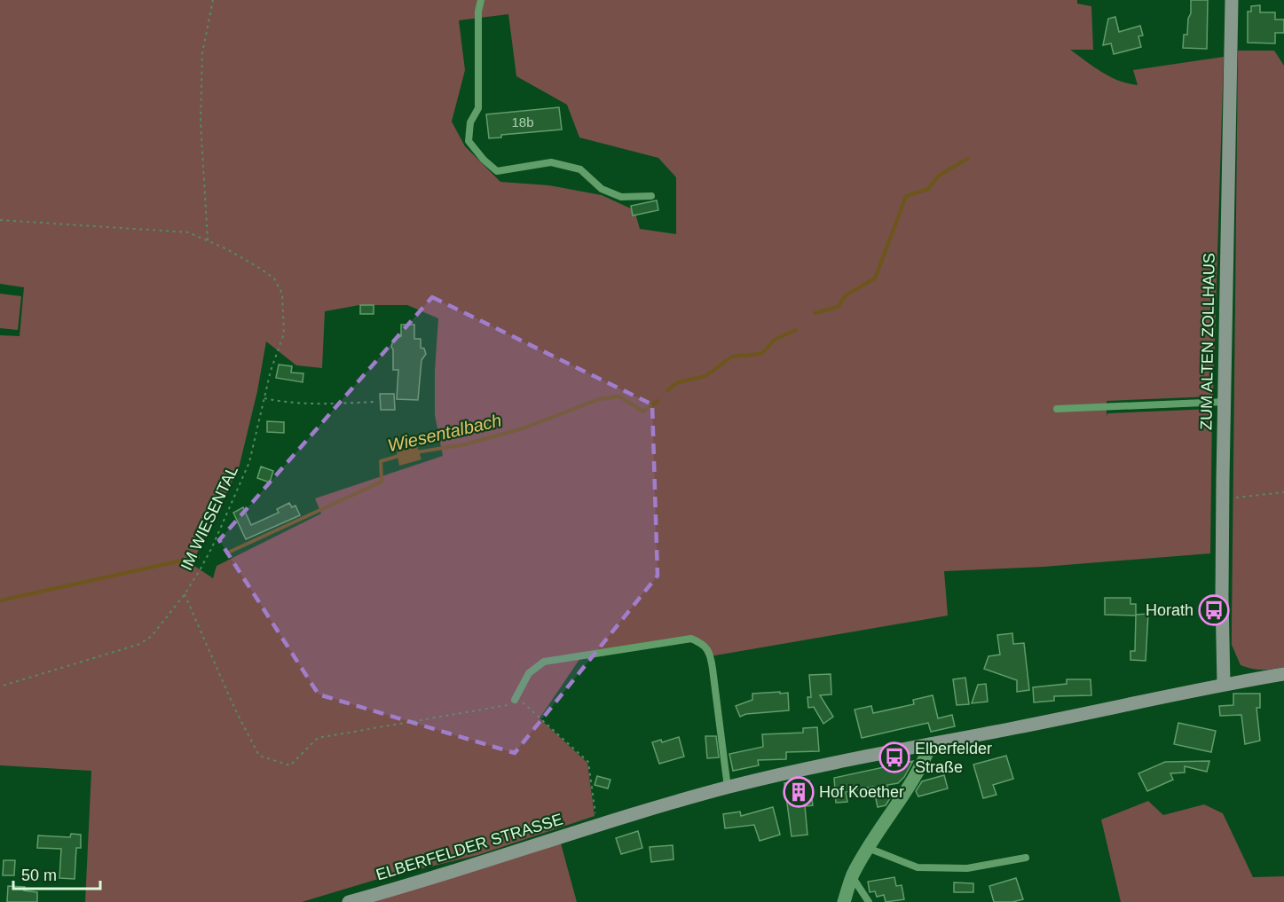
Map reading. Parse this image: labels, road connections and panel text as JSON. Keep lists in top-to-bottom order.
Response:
{
  "streets": {
    "main road": ["ZUM ALTEN ZOLLHAUS", "ELBERFELDER STRASSE"],
    "path": ["IM WIESENTAL"]
  },
  "crossings": [
    ["ZUM ALTEN ZOLLHAUS", "ELBERFELDER STRASSE"]
  ],
  "water": ["Wiesentalbach"],
  "places": {
    "bus stop": ["Horath", "Elberfelder Straße"],
    "building": ["Hof Koether"]
  },
  "house_numbers": ["18b"],
  "scale_bar": "50 m"
}
